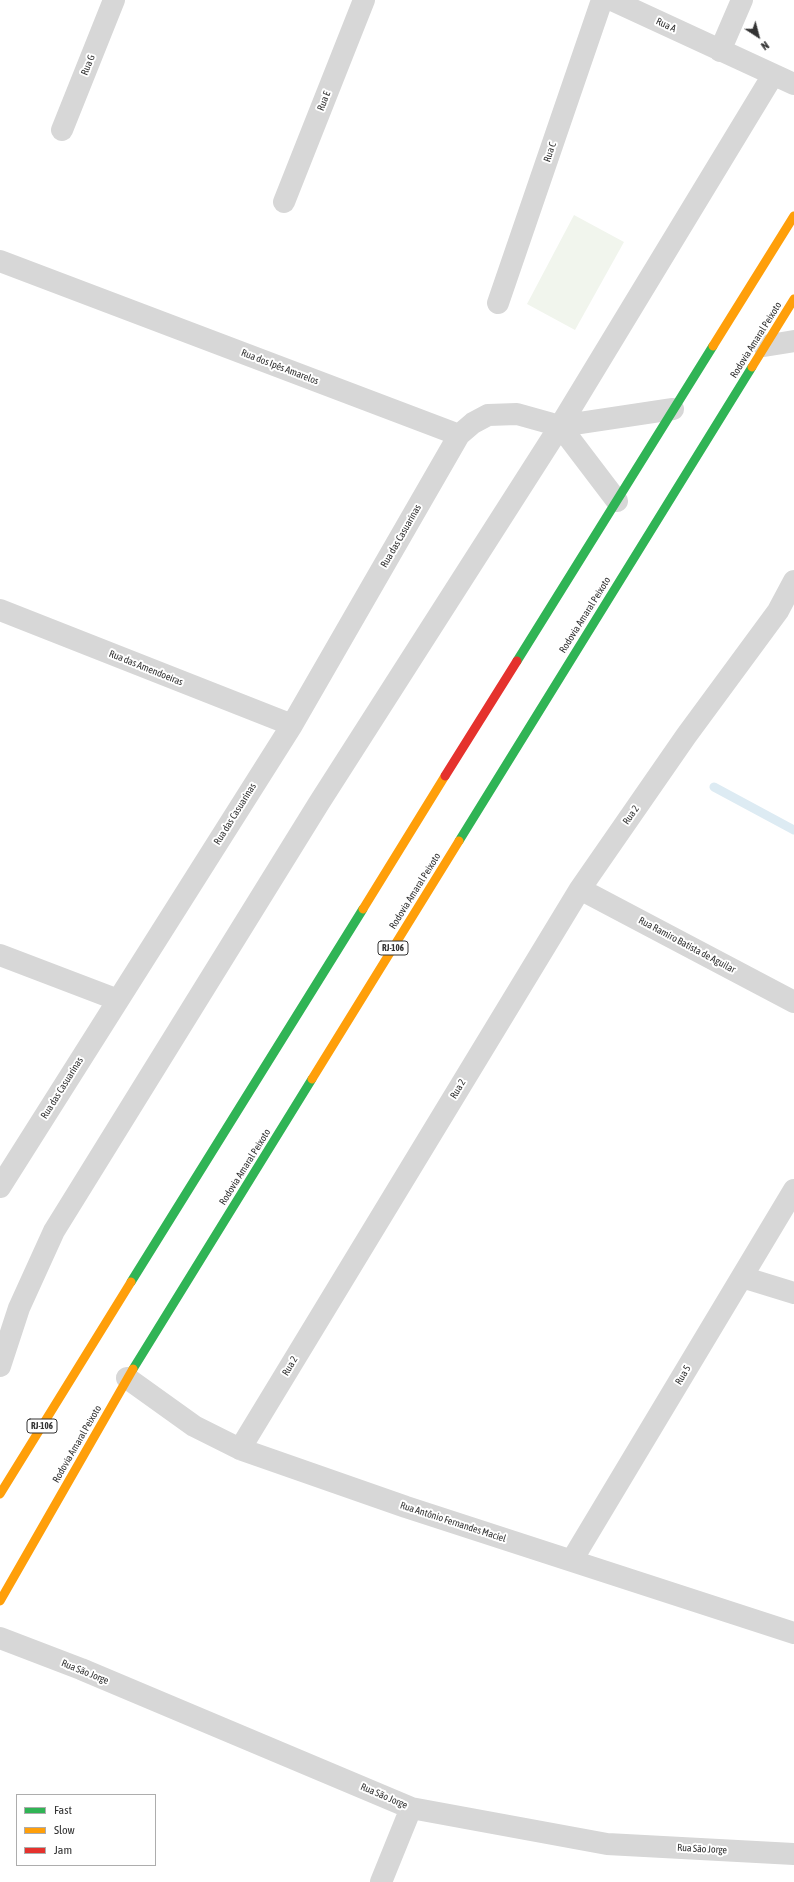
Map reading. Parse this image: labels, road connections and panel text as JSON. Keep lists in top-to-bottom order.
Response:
{
  "streets": {
    "highway": ["Rodovia Amaral Peixoto", "RJ-106"],
    "street": [
      "Rua A",
      "Rua G",
      "Rua E",
      "Rua C",
      "Rua dos Ipês Amarelos",
      "Rua das Casuarinas",
      "Rua das Amendoeiras",
      "Rua 2",
      "Rua Ramiro Batista de Aguilar",
      "Rua 5",
      "Rua Antônio Fernandes Maciel",
      "Rua São Jorge"
    ]
  },
  "crossings": [
    ["Rodovia Amaral Peixoto", "Rua Antônio Fernandes Maciel"],
    ["Rua dos Ipês Amarelos", "Rua das Casuarinas"],
    ["Rua das Casuarinas", "Rua das Amendoeiras"],
    ["Rua 2", "Rua Ramiro Batista de Aguilar"],
    ["Rua 2", "Rua Antônio Fernandes Maciel"],
    ["Rua 5", "Rua Antônio Fernandes Maciel"]
  ],
  "legend": ["Fast", "Slow", "Jam"],
  "north": "bottom right"
}
